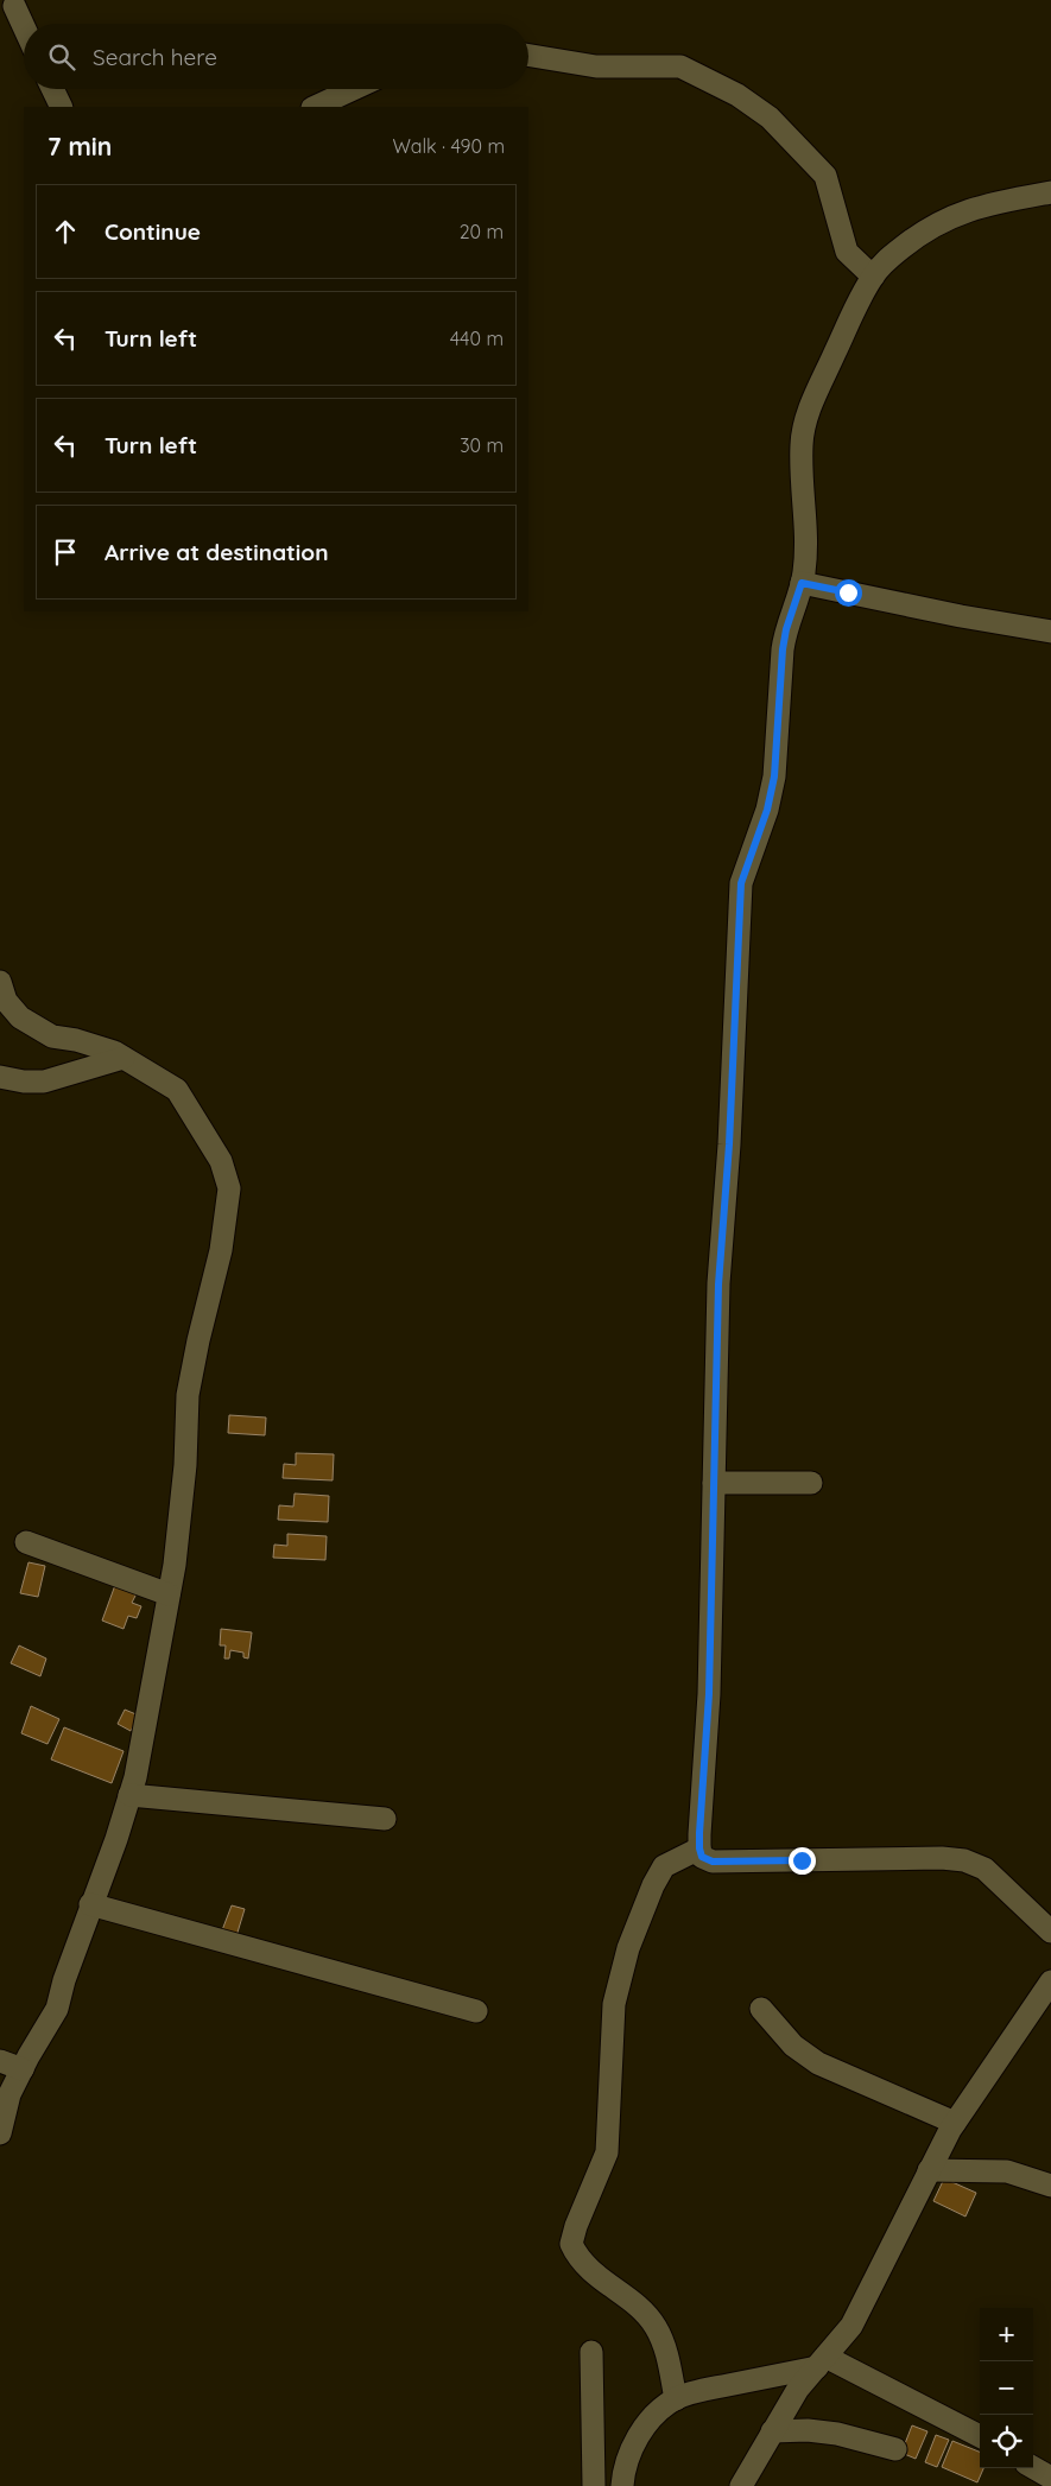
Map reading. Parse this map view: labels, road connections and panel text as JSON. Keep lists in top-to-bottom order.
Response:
{
  "page": {
    "search": "Search here",
    "heading": ["7 min", "Walk · 490 m"],
    "list": [
      ["Continue", "20 m"],
      ["Turn left", "440 m"],
      ["Turn left", "30 m"],
      "Arrive at destination"
    ],
    "map_buttons": ["+", "−"]
  }
}
